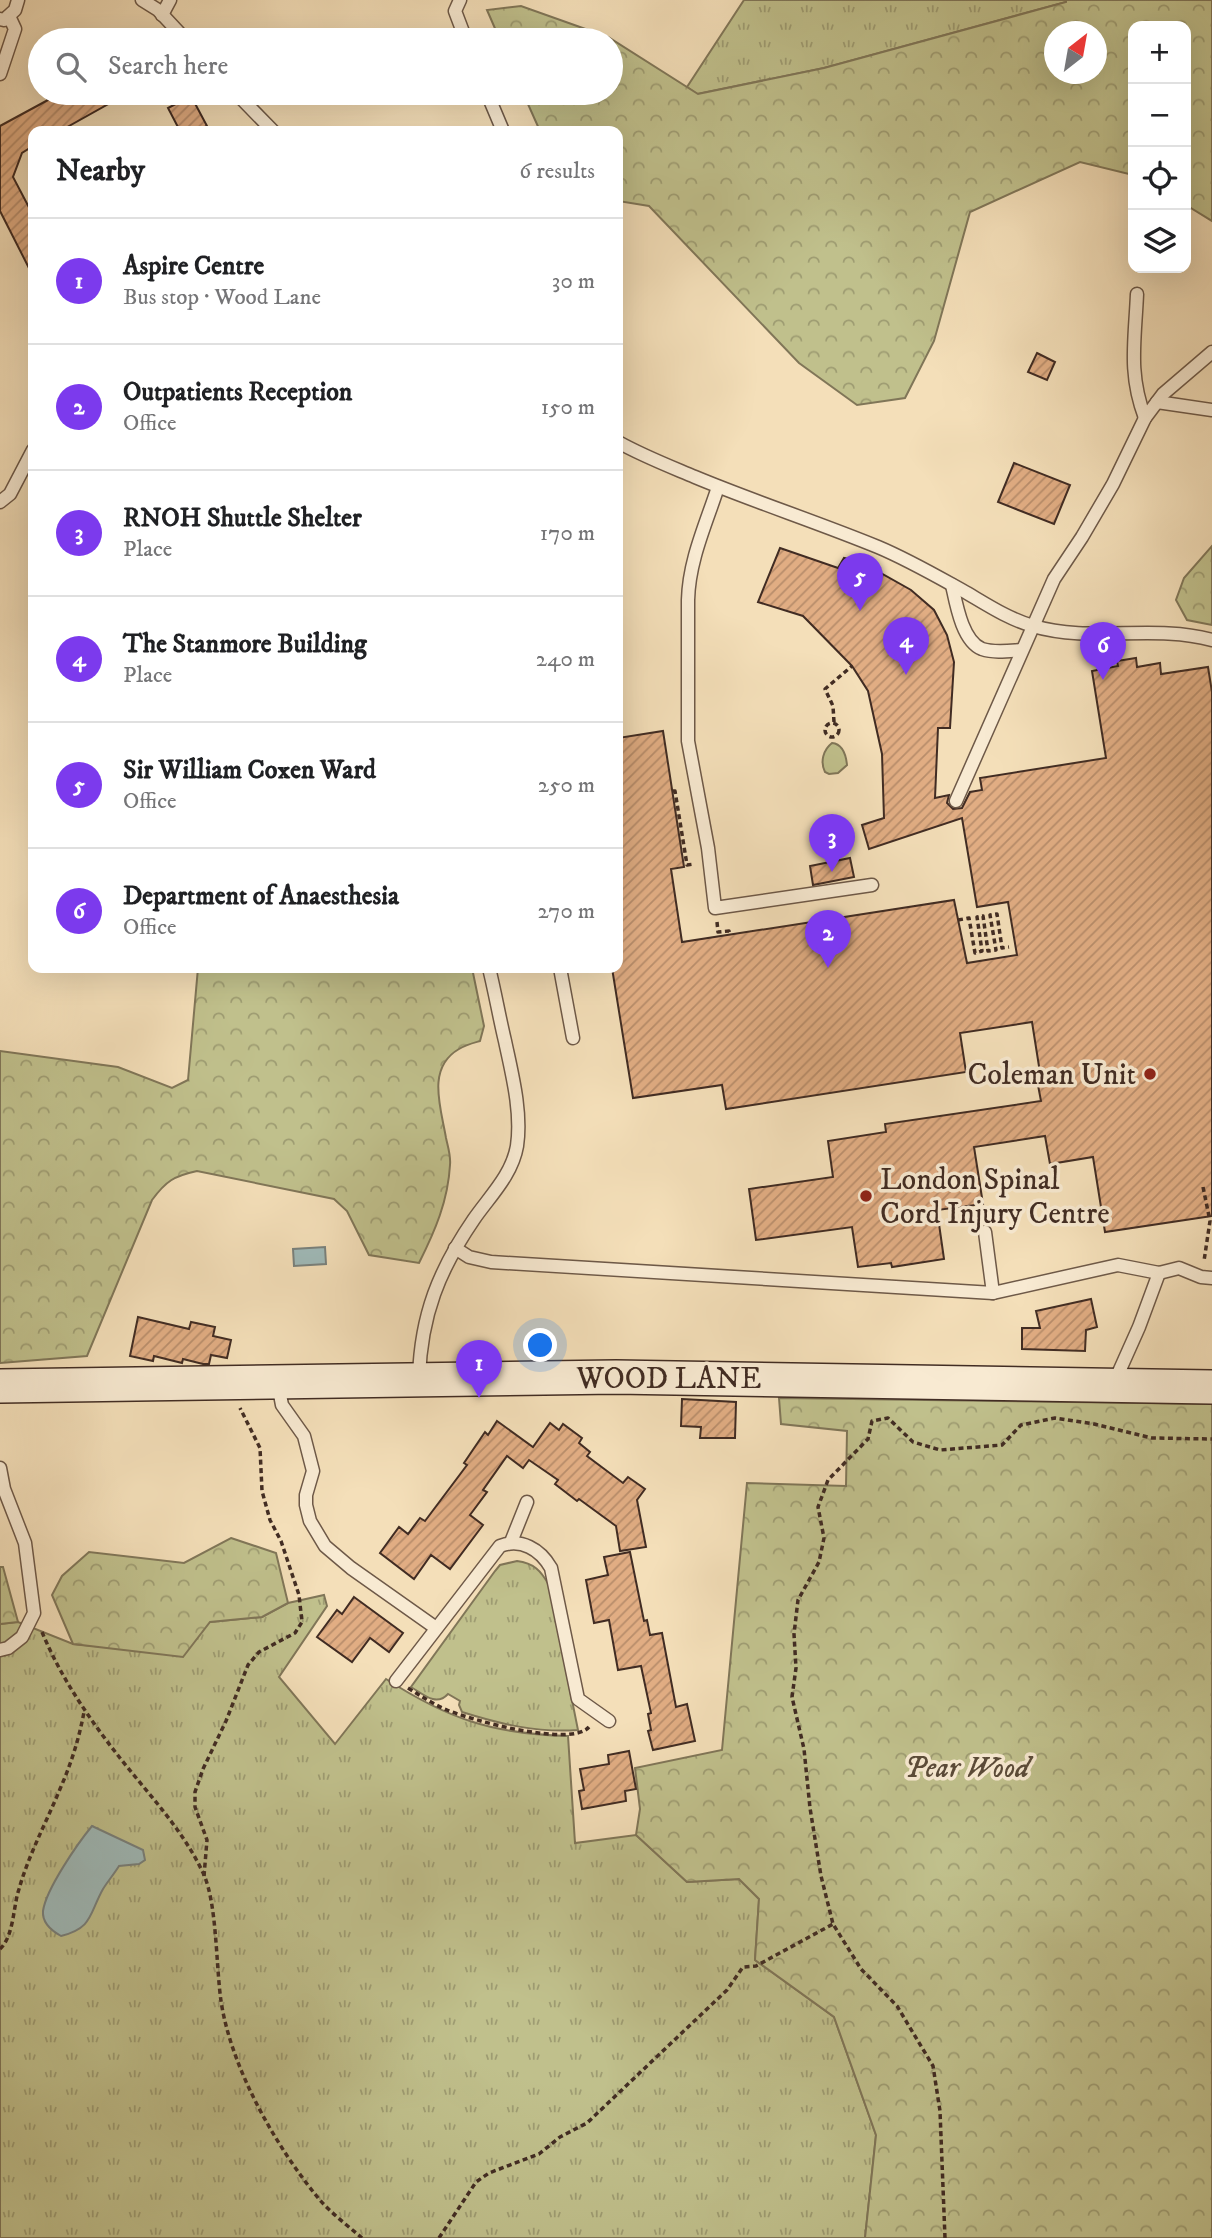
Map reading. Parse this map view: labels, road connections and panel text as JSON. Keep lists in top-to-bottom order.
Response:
{
  "streets": {
    "street": ["WOOD LANE"]
  },
  "parks": ["Pear Wood"],
  "places": ["Coleman Unit", "London Spinal Cord Injury Centre"],
  "north": "top right",
  "page": {
    "map_buttons": ["+", "−"],
    "search": "Search here",
    "heading": ["Nearby", "6 results"],
    "list": [
      {
        "mark": "1",
        "name": "Aspire Centre",
        "note": "Bus stop · Wood Lane",
        "value": "30 m"
      },
      {
        "mark": "2",
        "name": "Outpatients Reception",
        "note": "Office",
        "value": "150 m"
      },
      {
        "mark": "3",
        "name": "RNOH Shuttle Shelter",
        "note": "Place",
        "value": "170 m"
      },
      {
        "mark": "4",
        "name": "The Stanmore Building",
        "note": "Place",
        "value": "240 m"
      },
      {
        "mark": "5",
        "name": "Sir William Coxen Ward",
        "note": "Office",
        "value": "250 m"
      },
      {
        "mark": "6",
        "name": "Department of Anaesthesia",
        "note": "Office",
        "value": "270 m"
      }
    ],
    "pins": [
      "5",
      "4",
      "6",
      "3",
      "2",
      "1"
    ]
  }
}
